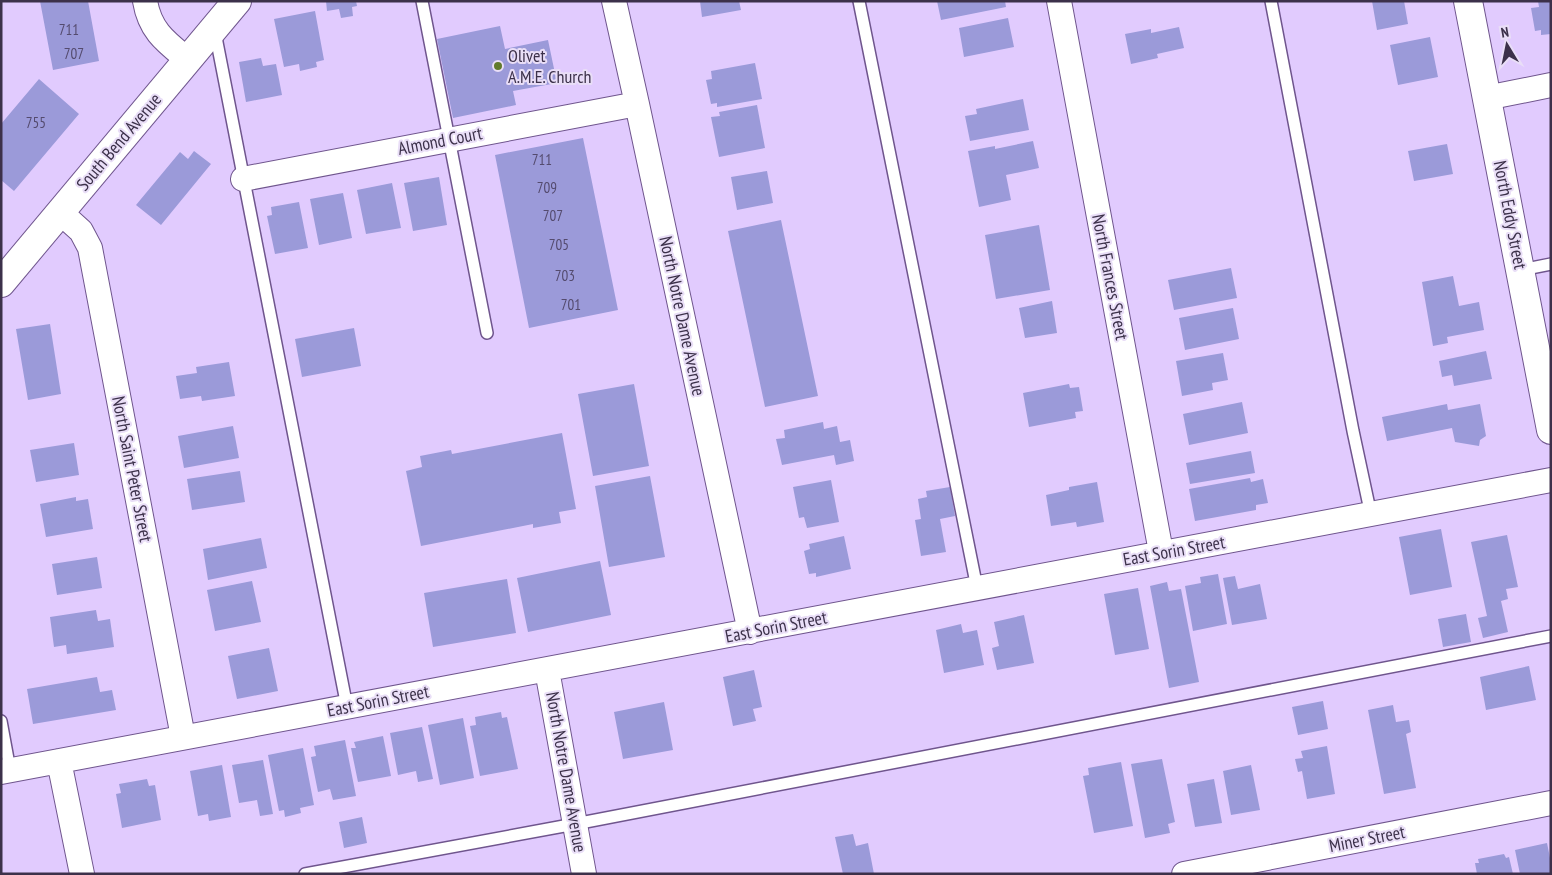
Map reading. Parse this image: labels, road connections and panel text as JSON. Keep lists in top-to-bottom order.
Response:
{
  "streets": {
    "main road": ["South Bend Avenue", "North Eddy Street"],
    "street": [
      "Almond Court",
      "North Frances Street",
      "North Notre Dame Avenue",
      "North Saint Peter Street",
      "East Sorin Street",
      "Miner Street"
    ]
  },
  "crossings": [
    ["Almond Court", "North Notre Dame Avenue"],
    ["South Bend Avenue", "North Saint Peter Street"],
    ["North Frances Street", "East Sorin Street"],
    ["North Notre Dame Avenue", "East Sorin Street"],
    ["North Saint Peter Street", "East Sorin Street"]
  ],
  "places": ["Olivet A.M.E. Church"],
  "house_numbers": [
    "711",
    "707",
    "755",
    "711",
    "709",
    "707",
    "705",
    "703",
    "701"
  ],
  "north": "top"
}
